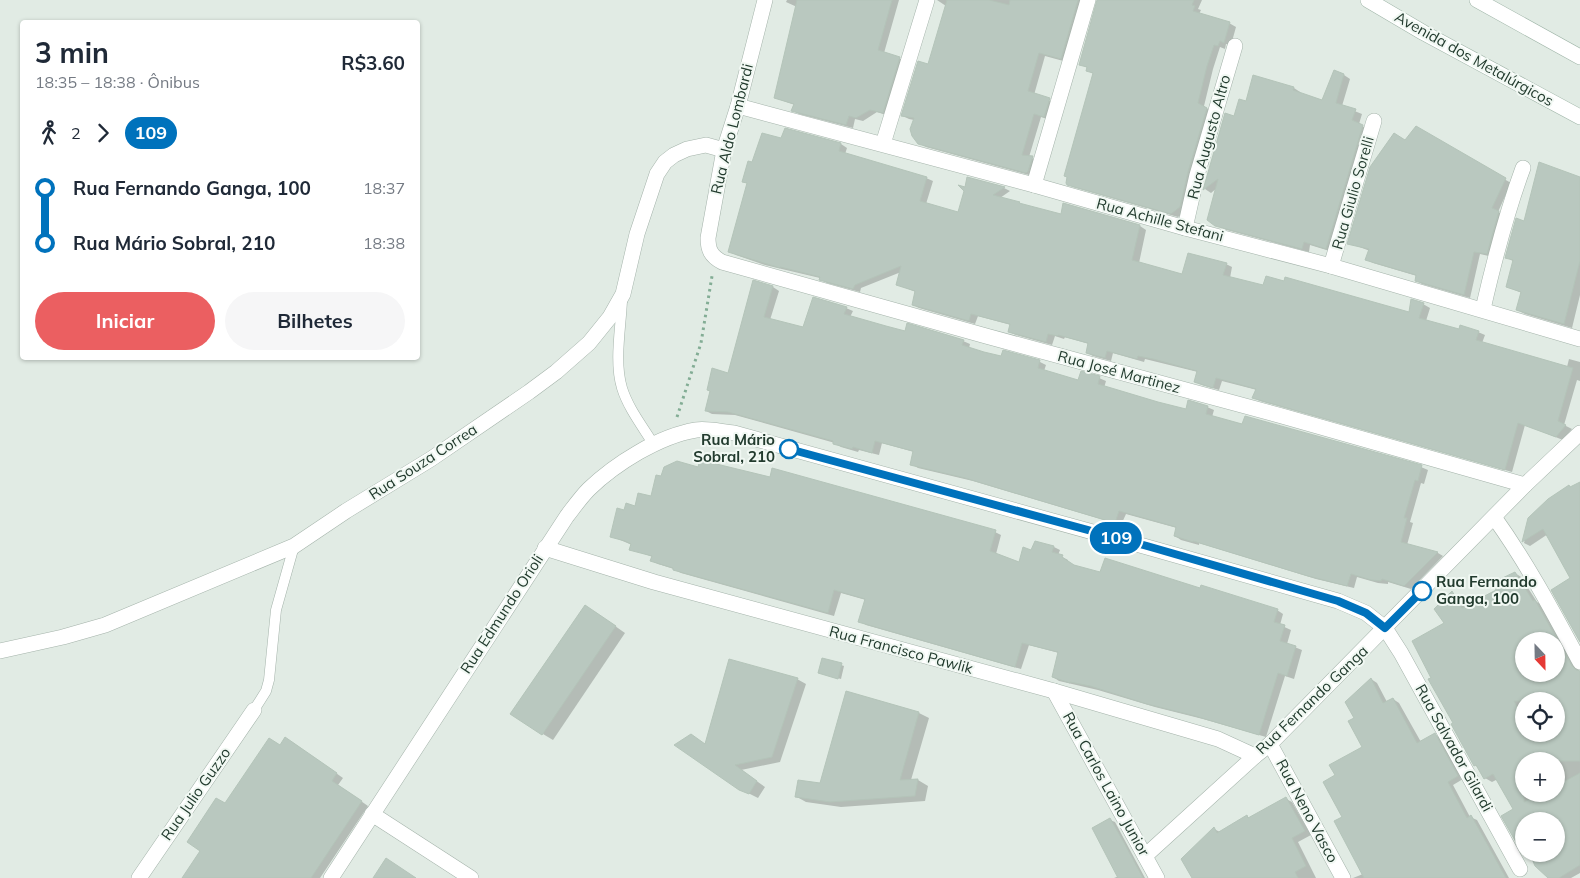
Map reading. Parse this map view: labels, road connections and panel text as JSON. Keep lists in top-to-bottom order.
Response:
{
  "streets": {
    "street": [
      "Avenida dos Metalúrgicos",
      "Rua Aldo Lombardi",
      "Rua Augusto Altro",
      "Rua Giulio Sorelli",
      "Rua Achille Stefani",
      "Rua José Martinez",
      "Rua Souza Correa",
      "Rua Edmundo Orioli",
      "Rua Francisco Pawlik",
      "Rua Fernando Ganga",
      "Rua Salvador Gilardi",
      "Rua Carlos Laino Junior",
      "Rua Julio Guzzo",
      "Rua Neno Vasco"
    ]
  },
  "crossings": [
    ["Rua Aldo Lombardi", "Rua Achille Stefani"],
    ["Rua Aldo Lombardi", "Rua José Martinez"],
    ["Rua Aldo Lombardi", "Rua Souza Correa"],
    ["Rua Augusto Altro", "Rua Achille Stefani"],
    ["Rua Giulio Sorelli", "Rua Achille Stefani"],
    ["Rua José Martinez", "Rua Fernando Ganga"],
    ["Rua Edmundo Orioli", "Rua Francisco Pawlik"],
    ["Rua Edmundo Orioli", "Rua Salvador Gilardi"],
    ["Rua Francisco Pawlik", "Rua Fernando Ganga"],
    ["Rua Francisco Pawlik", "Rua Carlos Laino Junior"],
    ["Rua Fernando Ganga", "Rua Salvador Gilardi"],
    ["Rua Fernando Ganga", "Rua Carlos Laino Junior"],
    ["Rua Fernando Ganga", "Rua Neno Vasco"]
  ],
  "places": ["Rua Mário Sobral, 210", "Rua Fernando Ganga, 100"],
  "lines": ["bus line 109"],
  "north": "bottom",
  "page": {
    "on_map": "109",
    "heading": ["3 min", "18:35 – 18:38 · Ônibus", "R$3.60"],
    "legs": ["2", "109"],
    "list": [
      {
        "name": "Rua Fernando Ganga, 100",
        "value": "18:37"
      },
      {
        "name": "Rua Mário Sobral, 210",
        "value": "18:38"
      }
    ],
    "buttons": ["Iniciar", "Bilhetes"],
    "map_buttons": ["+", "−"]
  }
}
